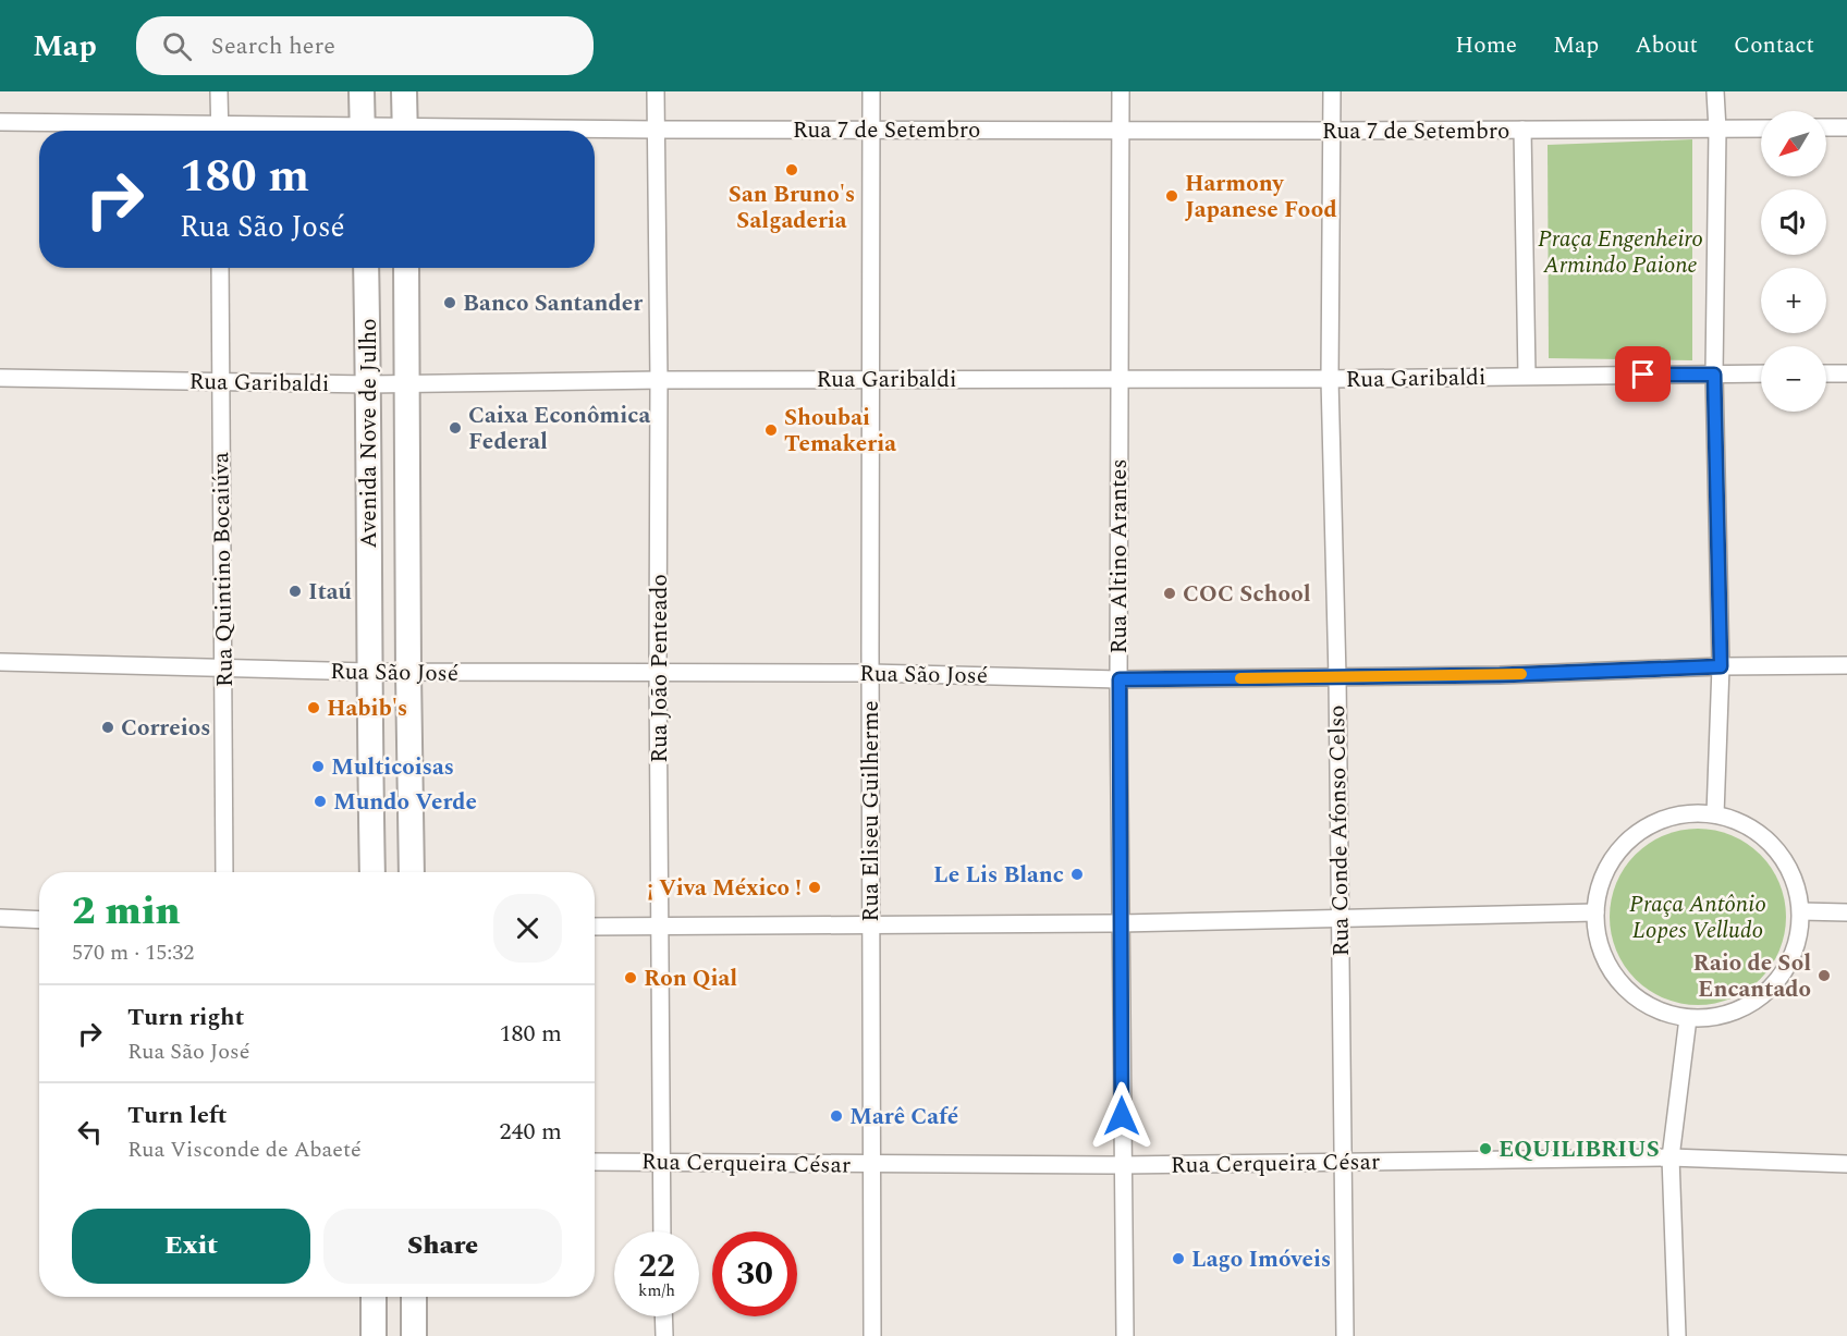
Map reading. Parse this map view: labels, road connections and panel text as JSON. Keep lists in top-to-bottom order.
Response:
{
  "streets": {
    "main road": ["Avenida Nove de Julho"],
    "street": [
      "Rua 7 de Setembro",
      "Rua Garibaldi",
      "Rua Altino Arantes",
      "Rua Quintino Bocaiúva",
      "Rua João Penteado",
      "Rua São José",
      "Rua Eliseu Guilherme",
      "Rua Conde Afonso Celso",
      "Rua Cerqueira César"
    ]
  },
  "crossings": [
    ["Rua 7 de Setembro", "Rua Altino Arantes"],
    ["Rua 7 de Setembro", "Rua João Penteado"],
    ["Rua 7 de Setembro", "Rua Eliseu Guilherme"],
    ["Rua 7 de Setembro", "Rua Conde Afonso Celso"],
    ["Rua Garibaldi", "Avenida Nove de Julho"],
    ["Rua Garibaldi", "Rua Altino Arantes"],
    ["Rua Garibaldi", "Rua Quintino Bocaiúva"],
    ["Rua Garibaldi", "Rua João Penteado"],
    ["Rua Garibaldi", "Rua Eliseu Guilherme"],
    ["Rua Garibaldi", "Rua Conde Afonso Celso"],
    ["Avenida Nove de Julho", "Rua São José"],
    ["Rua Altino Arantes", "Rua São José"],
    ["Rua Altino Arantes", "Rua Cerqueira César"],
    ["Rua Quintino Bocaiúva", "Rua São José"],
    ["Rua João Penteado", "Rua São José"],
    ["Rua João Penteado", "Rua Cerqueira César"],
    ["Rua São José", "Rua Eliseu Guilherme"],
    ["Rua São José", "Rua Conde Afonso Celso"],
    ["Rua Eliseu Guilherme", "Rua Cerqueira César"],
    ["Rua Conde Afonso Celso", "Rua Cerqueira César"]
  ],
  "parks": ["Praça Engenheiro Armindo Paione", "Praça Antônio Lopes Velludo"],
  "places": [
    "San Bruno's Salgaderia",
    "Harmony Japanese Food",
    "Banco Santander",
    "Caixa Econômica Federal",
    "Shoubai Temakeria",
    "Itaú",
    "COC School",
    "Habib's",
    "Correios",
    "Multicoisas",
    "Mundo Verde",
    "Le Lis Blanc",
    "¡ Viva México !",
    "Raio de Sol Encantado",
    "Ron Qial",
    "Marê Café",
    "EQUILIBRIUS",
    "Lago Imóveis"
  ],
  "north": "bottom left",
  "page": {
    "header": "Map",
    "search": "Search here",
    "nav": [
      "Home",
      "Map",
      "About",
      "Contact"
    ],
    "map_buttons": ["+", "−"],
    "turn": ["180 m", "Rua São José"],
    "heading": ["2 min", "570 m · 15:32"],
    "list": [
      {
        "name": "Turn right",
        "note": "Rua São José",
        "value": "180 m"
      },
      {
        "name": "Turn left",
        "note": "Rua Visconde de Abaeté",
        "value": "240 m"
      }
    ],
    "buttons": ["Exit", "Share"],
    "speed": "22 km/h",
    "limit": "30"
  }
}
